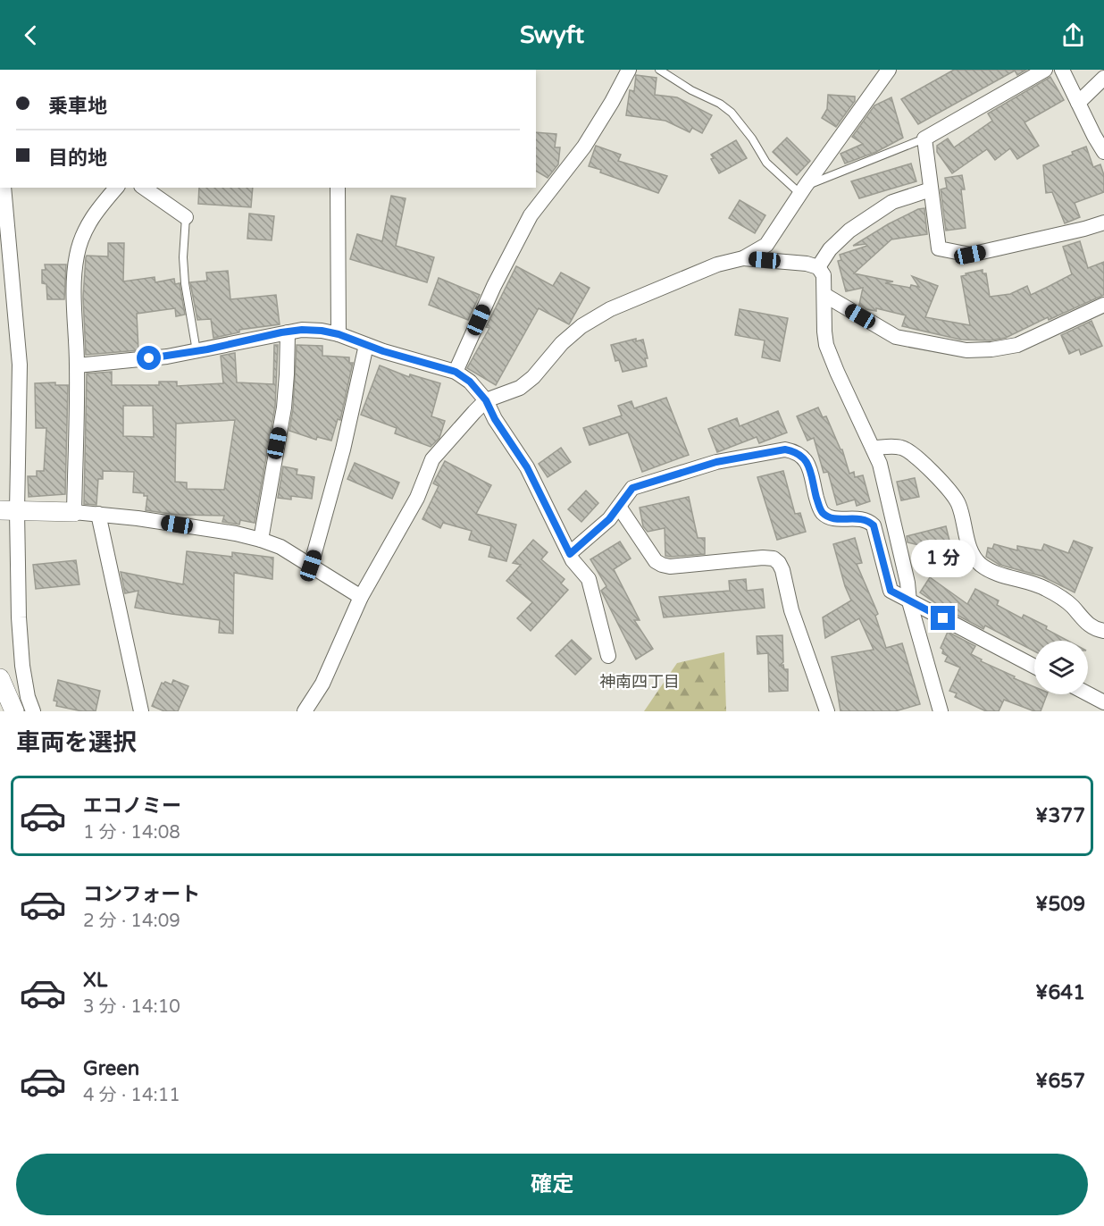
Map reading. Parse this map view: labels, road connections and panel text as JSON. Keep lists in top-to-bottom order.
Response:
{
  "districts": ["神南四丁目"],
  "page": {
    "header": "Swyft",
    "banner": ["乗車地", "目的地"],
    "bubble": "1 分",
    "heading": "車両を選択",
    "list": [
      {
        "name": "エコノミー",
        "note": "1 分 · 14:08",
        "value": "¥377"
      },
      {
        "name": "コンフォート",
        "note": "2 分 · 14:09",
        "value": "¥509"
      },
      {
        "name": "XL",
        "note": "3 分 · 14:10",
        "value": "¥641"
      },
      {
        "name": "Green",
        "note": "4 分 · 14:11",
        "value": "¥657"
      }
    ],
    "buttons": "確定"
  }
}
